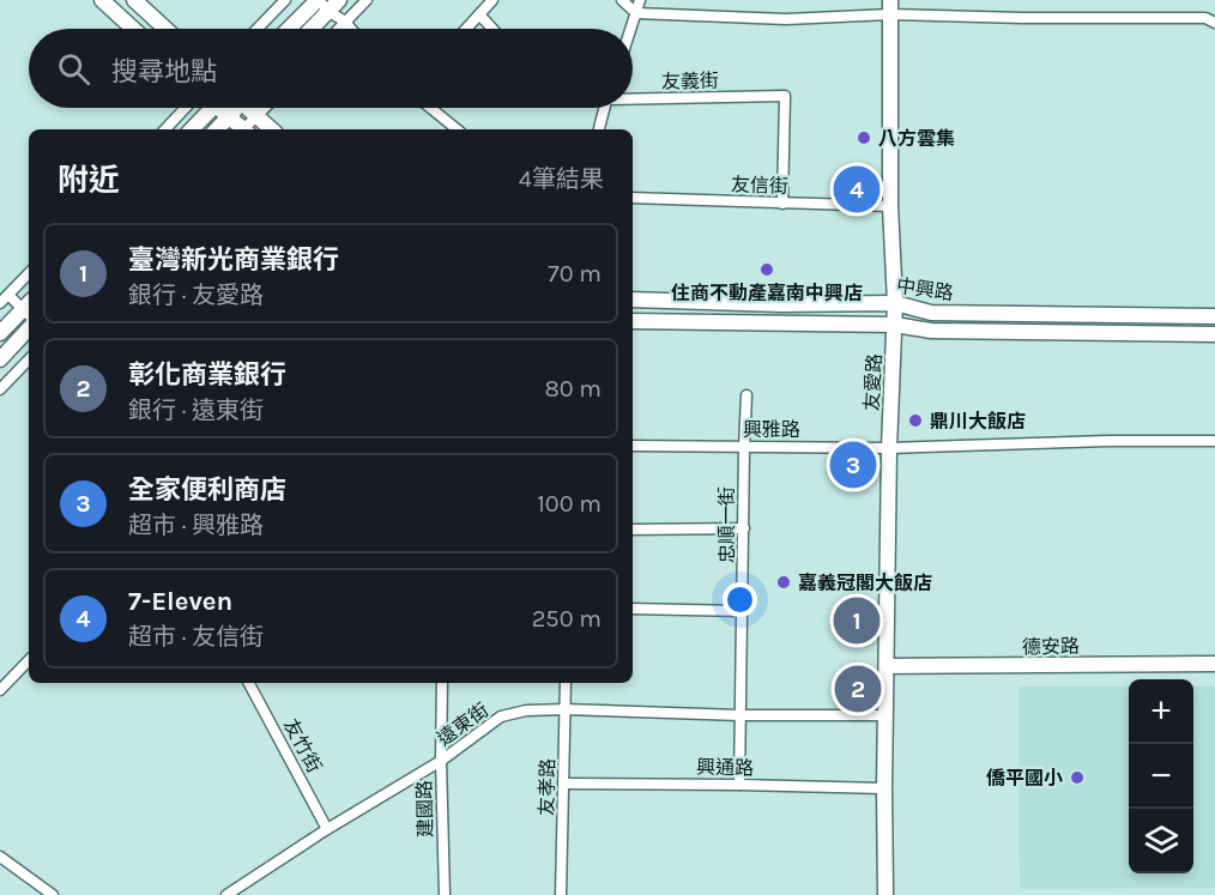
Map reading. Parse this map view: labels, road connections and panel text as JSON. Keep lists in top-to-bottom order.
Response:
{
  "streets": {
    "street": [
      "友義街",
      "友信街",
      "中興路",
      "友愛路",
      "興雅路",
      "忠順一街",
      "德安路",
      "遠東街",
      "友竹街",
      "興通路",
      "友孝路",
      "建國路"
    ]
  },
  "crossings": [
    ["友義街", "友信街"],
    ["友信街", "友愛路"],
    ["中興路", "友愛路"],
    ["友愛路", "興雅路"],
    ["友愛路", "德安路"],
    ["友愛路", "遠東街"],
    ["友愛路", "興通路"],
    ["興雅路", "忠順一街"],
    ["忠順一街", "遠東街"],
    ["忠順一街", "興通路"],
    ["遠東街", "友竹街"],
    ["遠東街", "友孝路"],
    ["遠東街", "建國路"],
    ["興通路", "友孝路"]
  ],
  "places": [
    "八方雲集",
    "住商不動產嘉南中興店",
    "鼎川大飯店",
    "嘉義冠閣大飯店",
    "僑平國小"
  ],
  "page": {
    "search": "搜尋地點",
    "heading": ["附近", "4筆結果"],
    "pins": [
      "4",
      "3",
      "1",
      "2"
    ],
    "list": [
      {
        "mark": "1",
        "name": "臺灣新光商業銀行",
        "note": "銀行 · 友愛路",
        "value": "70 m"
      },
      {
        "mark": "2",
        "name": "彰化商業銀行",
        "note": "銀行 · 遠東街",
        "value": "80 m"
      },
      {
        "mark": "3",
        "name": "全家便利商店",
        "note": "超市 · 興雅路",
        "value": "100 m"
      },
      {
        "mark": "4",
        "name": "7-Eleven",
        "note": "超市 · 友信街",
        "value": "250 m"
      }
    ],
    "map_buttons": ["+", "−"]
  }
}
